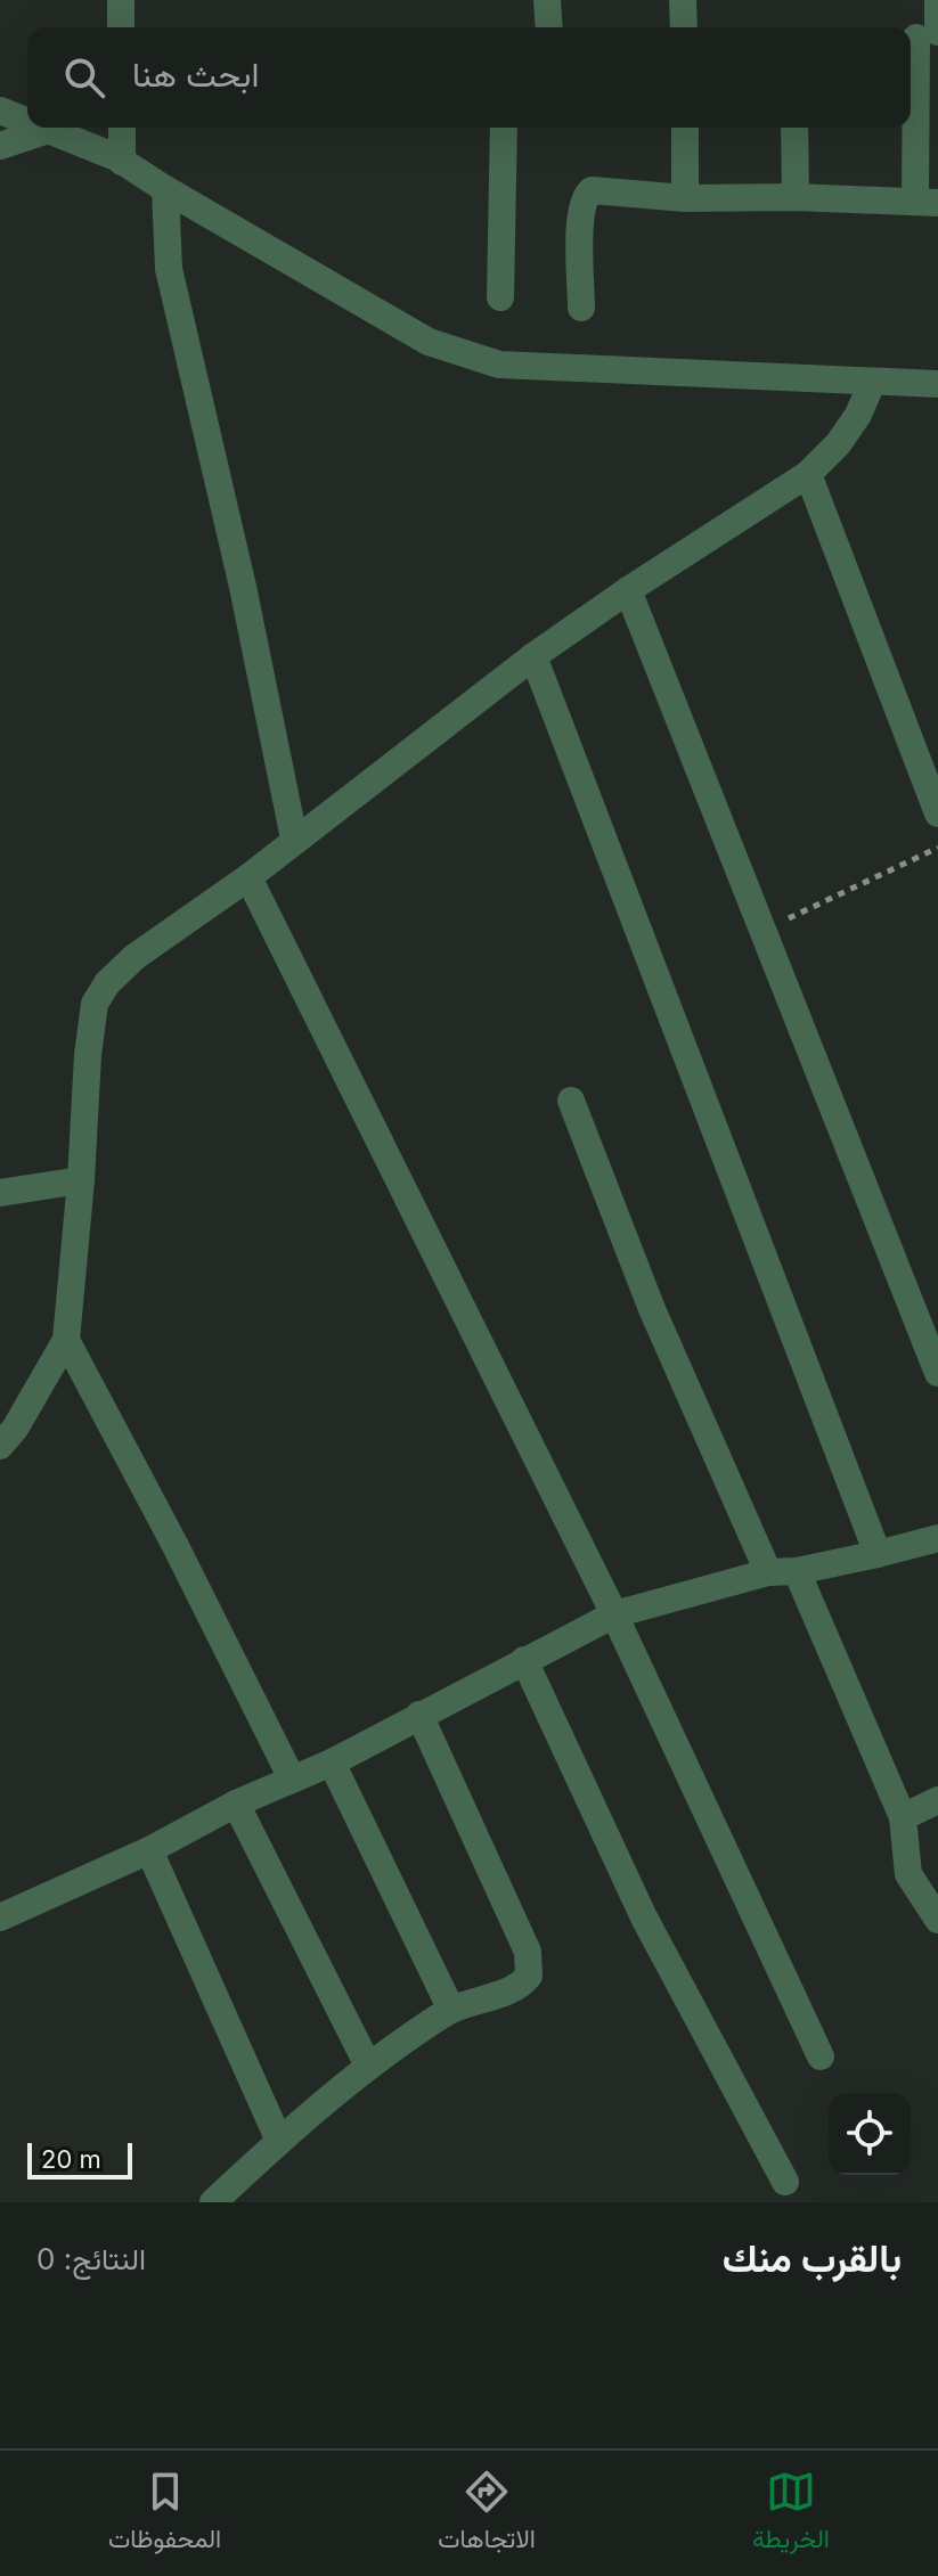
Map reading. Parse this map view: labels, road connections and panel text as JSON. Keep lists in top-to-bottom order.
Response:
{
  "scale_bar": "20 m",
  "page": {
    "search": "ابحث هنا",
    "scale": "20 m",
    "heading": ["بالقرب منك", "النتائج: 0"],
    "nav": ["الخريطة", "الاتجاهات", "المحفوظات"]
  }
}
